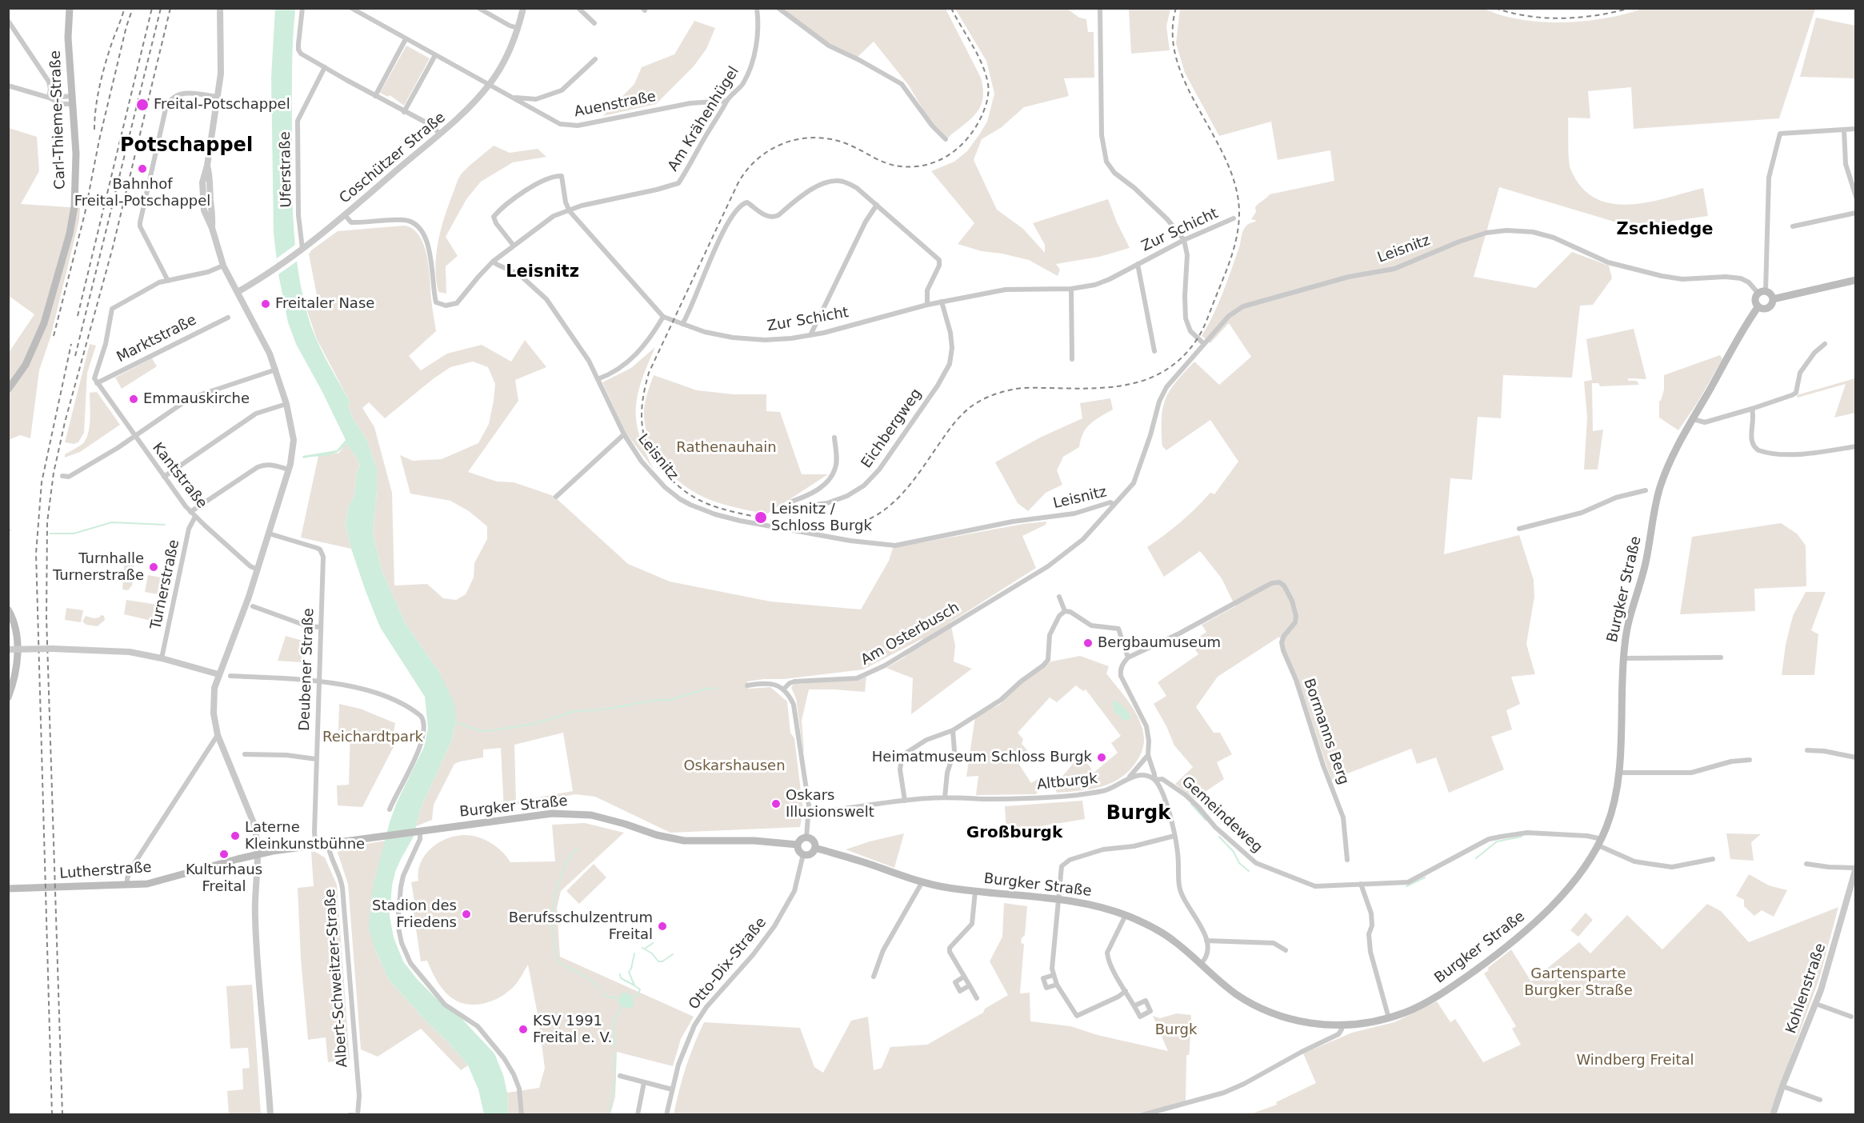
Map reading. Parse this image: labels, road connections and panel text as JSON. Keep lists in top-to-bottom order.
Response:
{
  "streets": {
    "main road": ["Carl-Thieme-Straße", "Burgker Straße", "Lutherstraße"],
    "street": [
      "Auenstraße",
      "Am Krähenhügel",
      "Coschützer Straße",
      "Uferstraße",
      "Zur Schicht",
      "Leisnitz",
      "Marktstraße",
      "Eichbergweg",
      "Kantstraße",
      "Turnerstraße",
      "Am Osterbusch",
      "Deubener Straße",
      "Bormanns Berg",
      "Altburgk",
      "Gemeindeweg",
      "Otto-Dix-Straße",
      "Albert-Schweitzer-Straße",
      "Kohlenstraße"
    ]
  },
  "crossings": [
    ["Auenstraße", "Am Krähenhügel"],
    ["Auenstraße", "Coschützer Straße"],
    ["Am Krähenhügel", "Zur Schicht"],
    ["Am Krähenhügel", "Leisnitz"],
    ["Coschützer Straße", "Uferstraße"],
    ["Zur Schicht", "Eichbergweg"],
    ["Leisnitz", "Burgker Straße"],
    ["Leisnitz", "Am Osterbusch"],
    ["Marktstraße", "Kantstraße"],
    ["Kantstraße", "Turnerstraße"],
    ["Burgker Straße", "Deubener Straße"],
    ["Burgker Straße", "Gemeindeweg"],
    ["Burgker Straße", "Lutherstraße"],
    ["Burgker Straße", "Otto-Dix-Straße"],
    ["Burgker Straße", "Albert-Schweitzer-Straße"],
    ["Deubener Straße", "Lutherstraße"],
    ["Altburgk", "Gemeindeweg"]
  ],
  "districts": [
    "Potschappel",
    "Zschiedge",
    "Leisnitz",
    "Burgk",
    "Großburgk"
  ],
  "parks": [
    "Rathenauhain",
    "Reichardtpark",
    "Oskarshausen",
    "Gartensparte Burgker Straße",
    "Burgk",
    "Windberg Freital"
  ],
  "places": [
    "Freital-Potschappel",
    "Bahnhof Freital-Potschappel",
    "Freitaler Nase",
    "Emmauskirche",
    "Leisnitz / Schloss Burgk",
    "Turnhalle Turnerstraße",
    "Bergbaumuseum",
    "Heimatmuseum Schloss Burgk",
    "Oskars Illusionswelt",
    "Laterne Kleinkunstbühne",
    "Kulturhaus Freital",
    "Stadion des Friedens",
    "Berufsschulzentrum Freital",
    "KSV 1991 Freital e. V."
  ]
}
